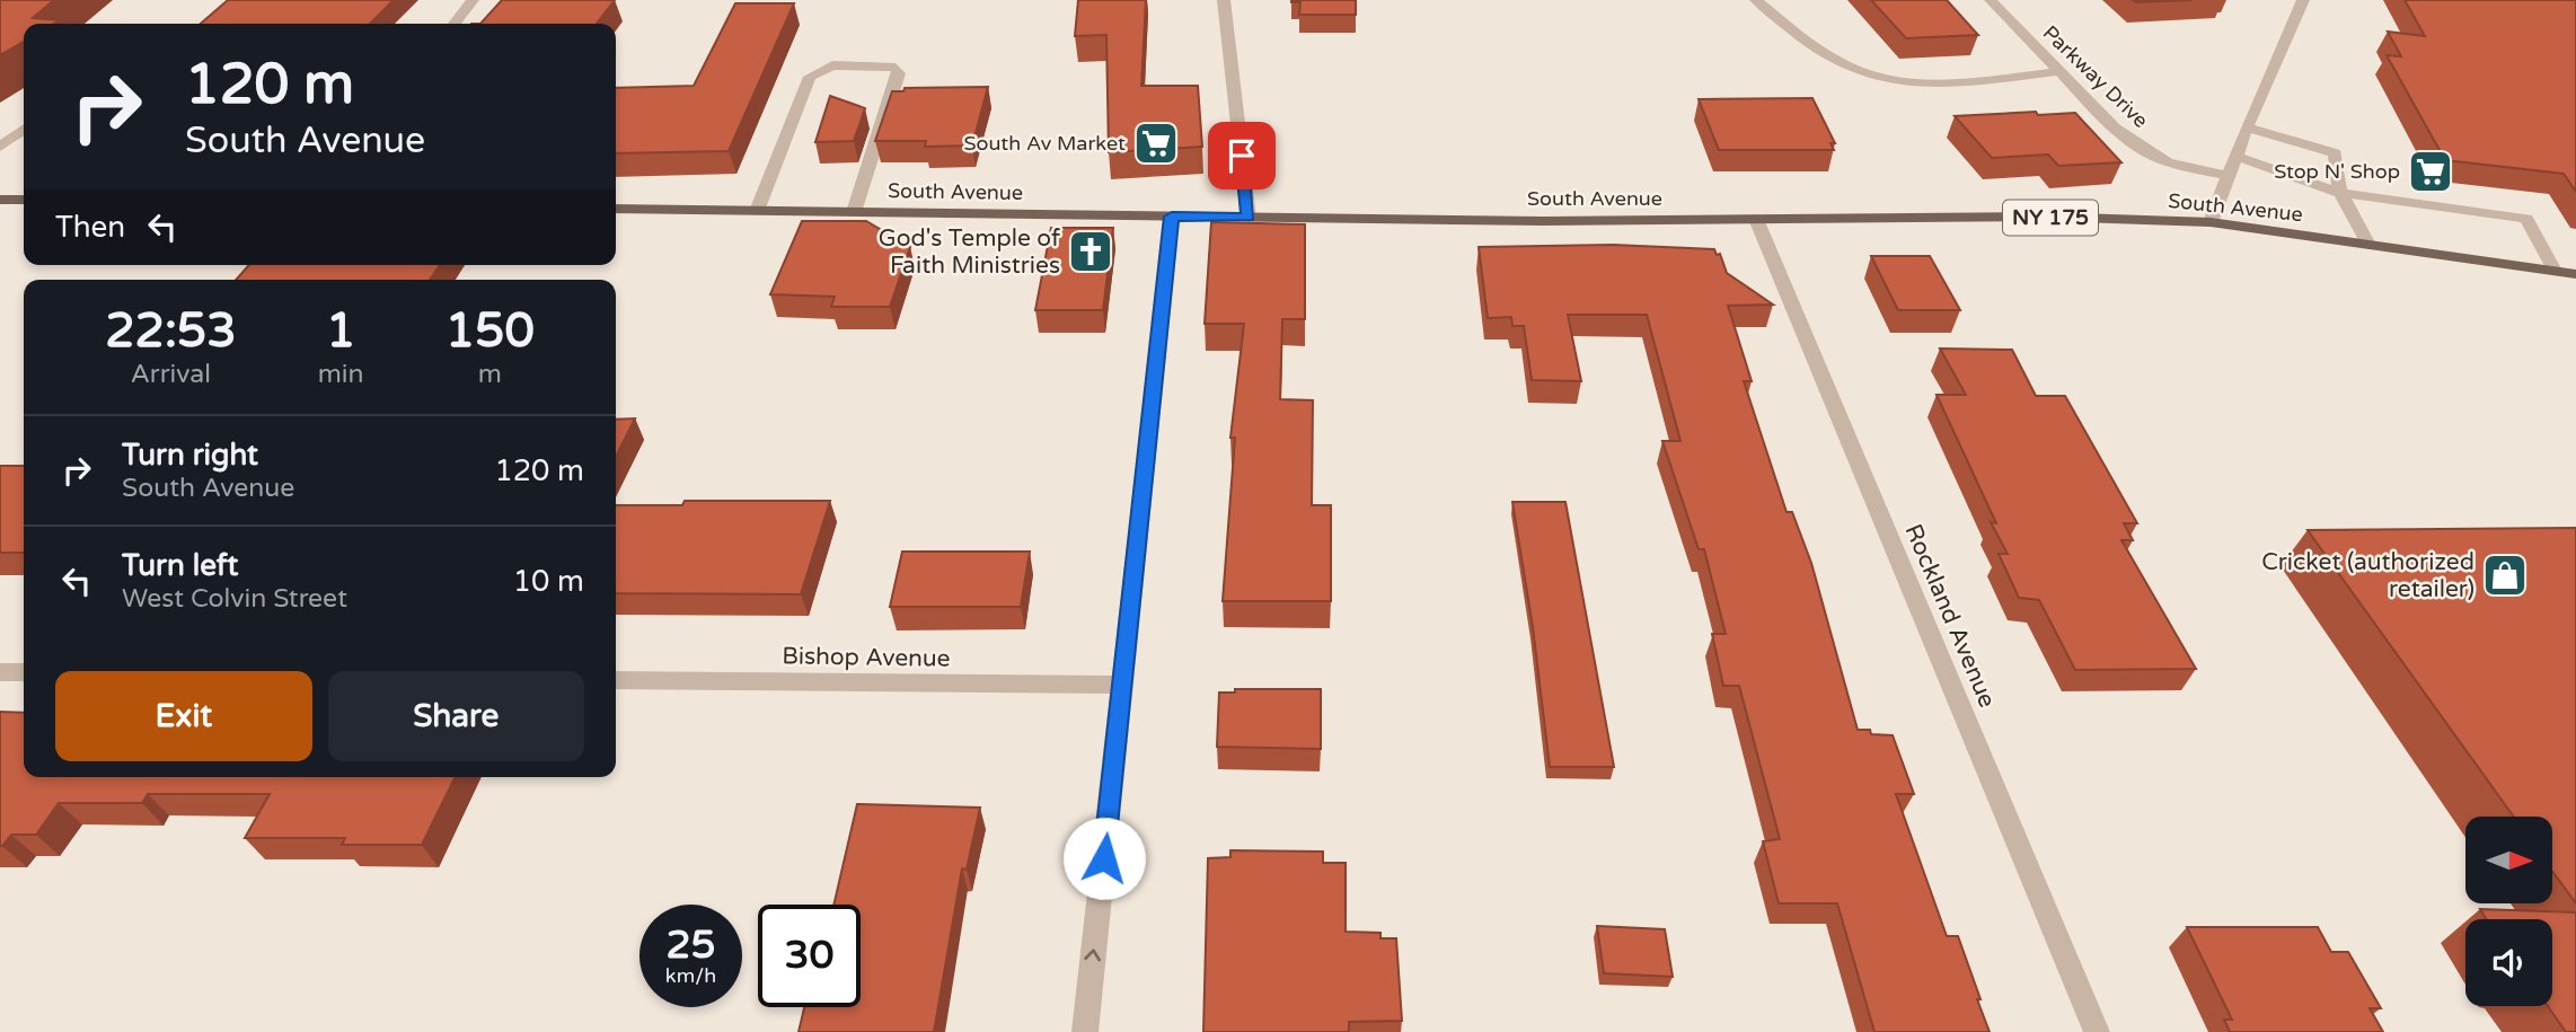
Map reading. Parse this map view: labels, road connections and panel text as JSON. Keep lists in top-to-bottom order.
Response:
{
  "streets": {
    "main road": ["South Avenue", "NY 175"],
    "street": ["Parkway Drive", "Rockland Avenue", "Bishop Avenue"]
  },
  "crossings": [
    ["South Avenue", "Rockland Avenue"]
  ],
  "places": {
    "supermarket": ["South Av Market", "Stop N' Shop"],
    "church": ["God's Temple of Faith Ministries"],
    "shop": ["Cricket (authorized retailer)"]
  },
  "north": "right",
  "page": {
    "turn": ["120 m", "South Avenue"],
    "then": "Then",
    "eta": [
      "22:53",
      "Arrival",
      "1",
      "min",
      "150",
      "m"
    ],
    "list": [
      {
        "name": "Turn right",
        "note": "South Avenue",
        "value": "120 m"
      },
      {
        "name": "Turn left",
        "note": "West Colvin Street",
        "value": "10 m"
      }
    ],
    "buttons": ["Exit", "Share"],
    "speed": "25 km/h",
    "limit": "30"
  }
}
